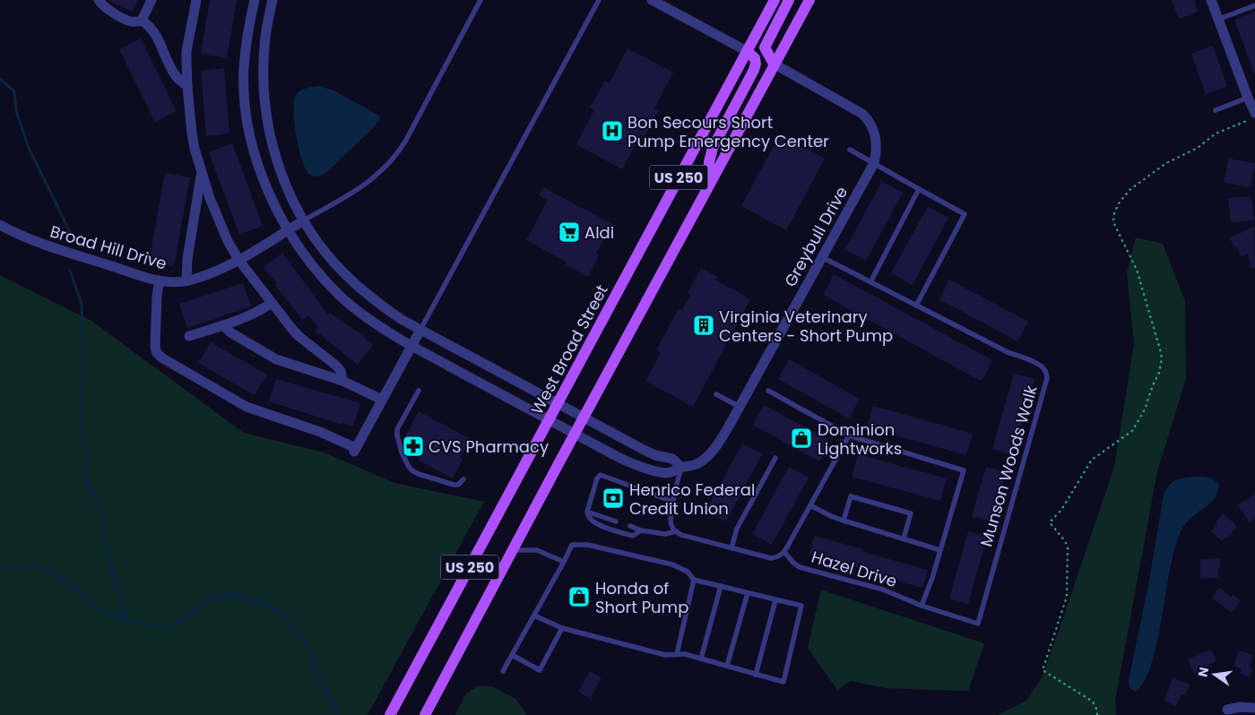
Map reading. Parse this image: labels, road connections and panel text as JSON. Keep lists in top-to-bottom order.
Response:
{
  "streets": {
    "main road": ["US 250", "West Broad Street"],
    "street": ["Greybull Drive", "Broad Hill Drive"],
    "lane": ["Munson Woods Walk", "Hazel Drive"]
  },
  "crossings": [
    ["US 250", "Greybull Drive"],
    ["Greybull Drive", "Broad Hill Drive"],
    ["Greybull Drive", "West Broad Street"],
    ["Greybull Drive", "Munson Woods Walk"],
    ["Munson Woods Walk", "Hazel Drive"]
  ],
  "places": {
    "hospital": ["Bon Secours Short Pump Emergency Center"],
    "supermarket": ["Aldi"],
    "building": ["Virginia Veterinary Centers - Short Pump"],
    "shop": ["Dominion Lightworks", "Honda of Short Pump"],
    "pharmacy": ["CVS Pharmacy"],
    "bank": ["Henrico Federal Credit Union"]
  },
  "north": "left"
}
